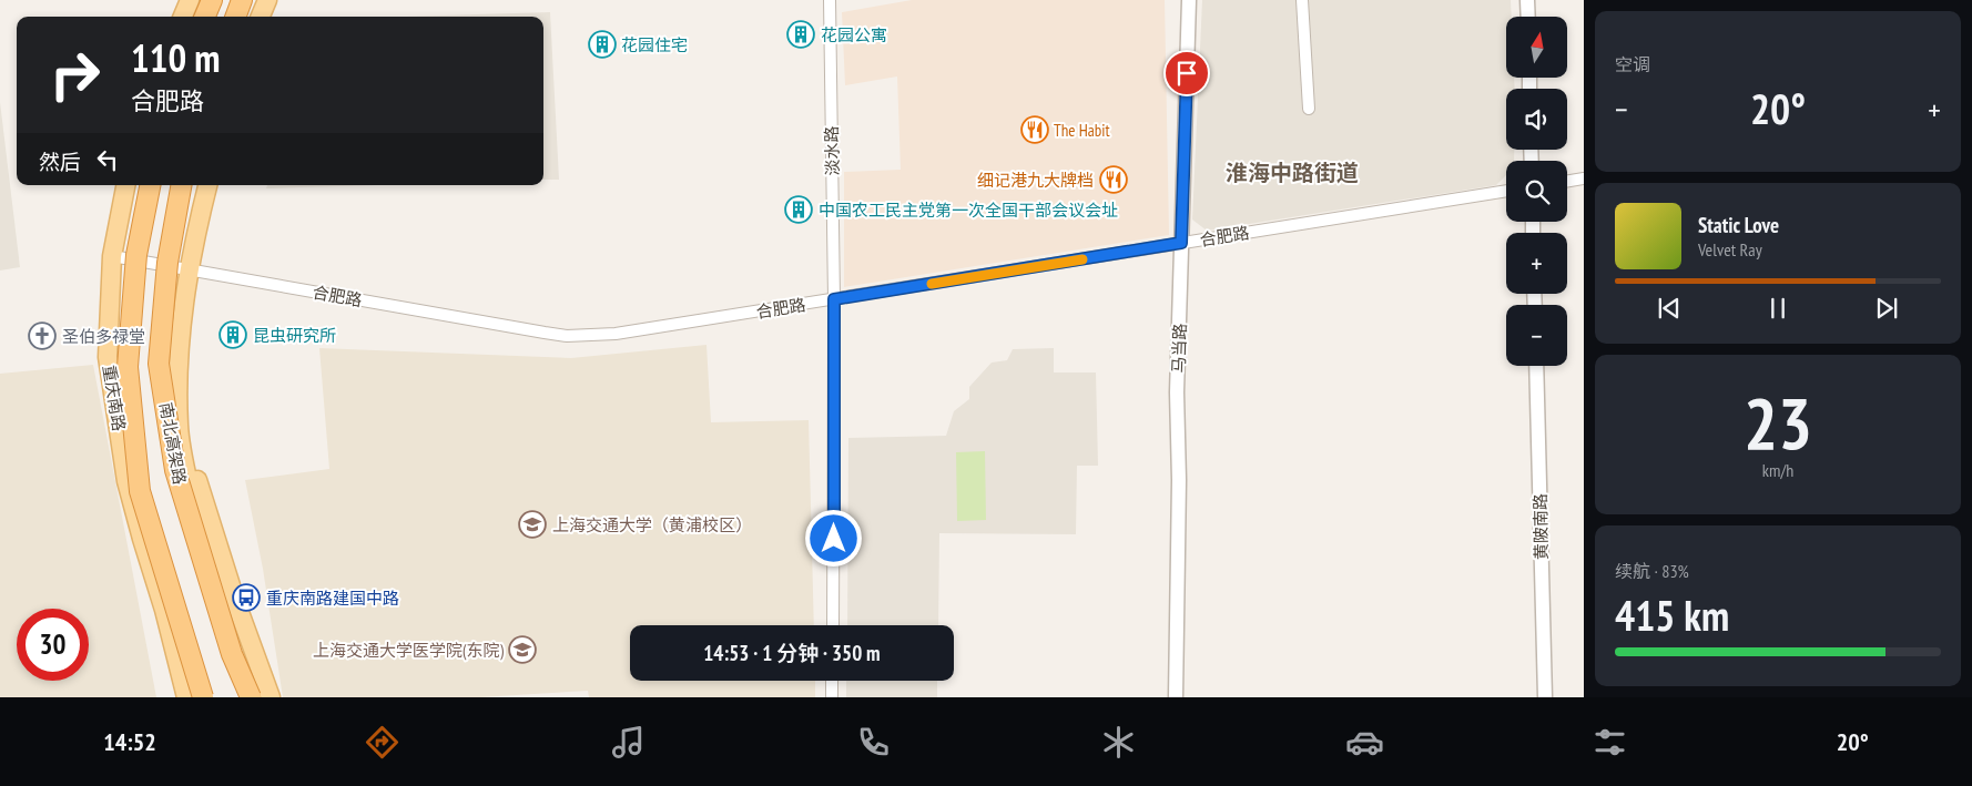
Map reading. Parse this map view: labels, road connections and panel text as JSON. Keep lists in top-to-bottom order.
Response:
{
  "streets": {
    "highway": ["南北高架路"],
    "main road": ["重庆南路"],
    "street": [
      "淡水路",
      "合肥路",
      "马当路",
      "黄陂南路"
    ]
  },
  "crossings": [
    ["淡水路", "合肥路"],
    ["合肥路", "马当路"],
    ["合肥路", "重庆南路"]
  ],
  "districts": ["淮海中路街道"],
  "places": {
    "building": [
      "花园公寓",
      "花园住宅",
      "中国农工民主党第一次全国干部会议会址",
      "昆虫研究所"
    ],
    "restaurant": ["The Habit", "细记港九大牌档"],
    "church": ["圣伯多禄堂"],
    "school or university": ["上海交通大学（黄浦校区）", "上海交通大学医学院(东院)"],
    "bus stop": ["重庆南路建国中路"]
  },
  "north": "top",
  "page": {
    "tile": [
      "空调",
      ["23", "km/h"],
      ["续航 · 83%", "415 km"]
    ],
    "map_buttons": ["+", "−"],
    "turn": ["110 m", "合肥路"],
    "heat": ["−", "20°", "+"],
    "then": "然后",
    "song": ["Static Love", "Velvet Ray"],
    "limit": "30",
    "trip": "14:53 · 1 分钟 · 350 m",
    "tabs": ["14:52", "20°"]
  }
}
